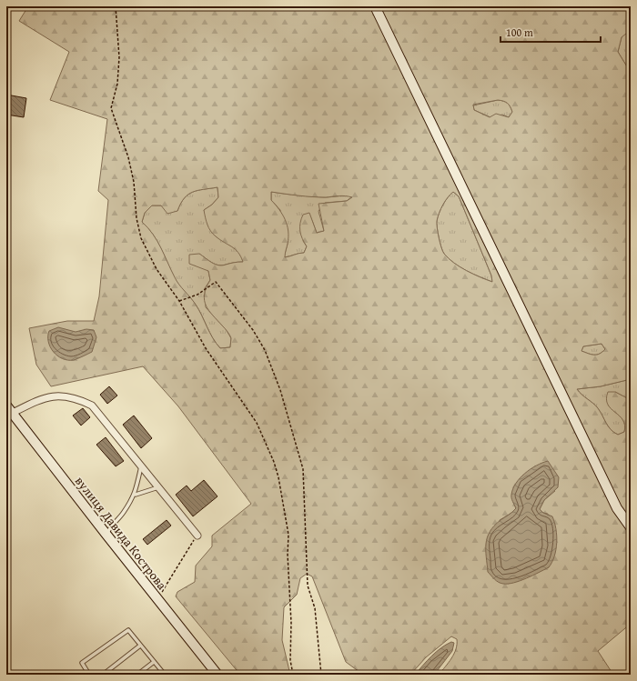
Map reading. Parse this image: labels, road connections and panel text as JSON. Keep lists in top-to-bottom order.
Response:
{
  "streets": {
    "main road": ["вулиця Давида Кострова"]
  },
  "scale_bar": "100 m"
}
